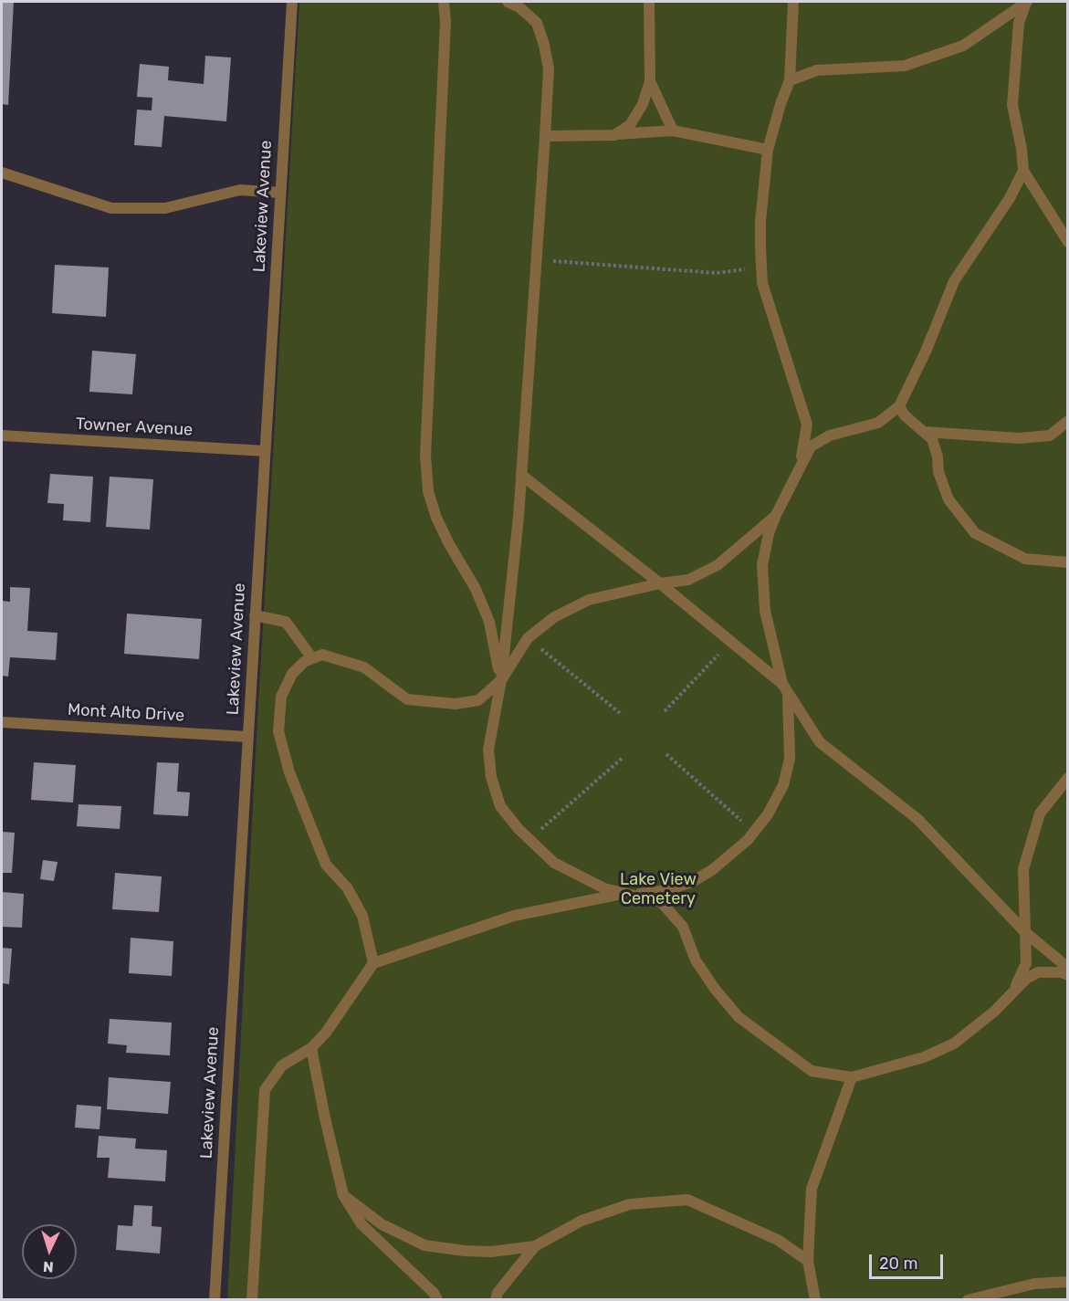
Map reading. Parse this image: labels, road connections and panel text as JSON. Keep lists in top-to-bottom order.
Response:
{
  "streets": {
    "street": ["Lakeview Avenue", "Towner Avenue", "Mont Alto Drive"]
  },
  "crossings": [
    ["Lakeview Avenue", "Towner Avenue"],
    ["Lakeview Avenue", "Mont Alto Drive"]
  ],
  "parks": ["Lake View Cemetery"],
  "scale_bar": "20 m",
  "north": "bottom"
}
